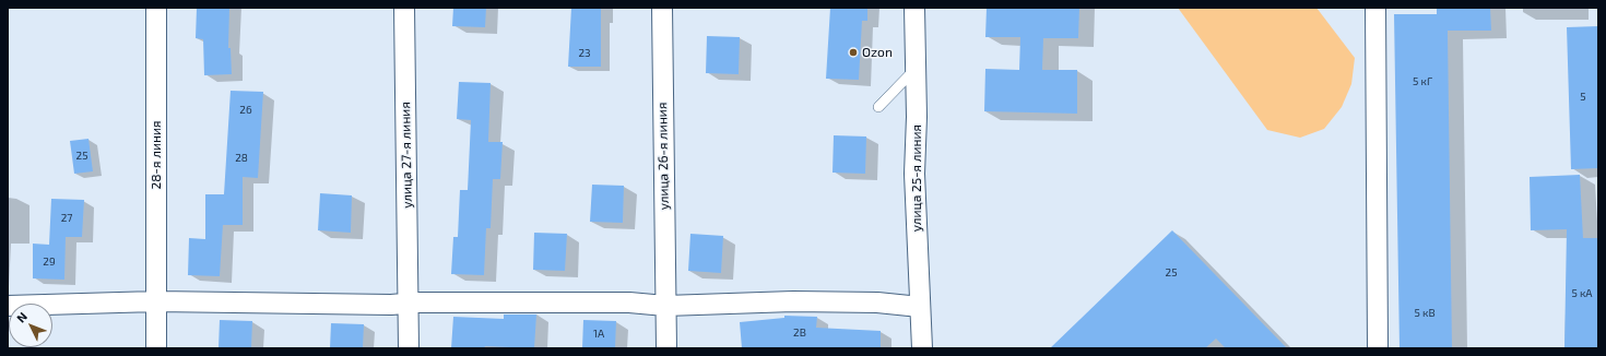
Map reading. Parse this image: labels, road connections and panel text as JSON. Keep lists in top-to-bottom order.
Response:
{
  "streets": {
    "street": [
      "28-я линия",
      "улица 27-я линия",
      "улица 26-я линия",
      "улица 25-я линия"
    ]
  },
  "places": ["Ozon"],
  "house_numbers": [
    "23",
    "5 кГ",
    "5",
    "26",
    "25",
    "28",
    "27",
    "29",
    "25",
    "5 кА",
    "5 кВ",
    "2В",
    "1А"
  ],
  "north": "top left"
}
